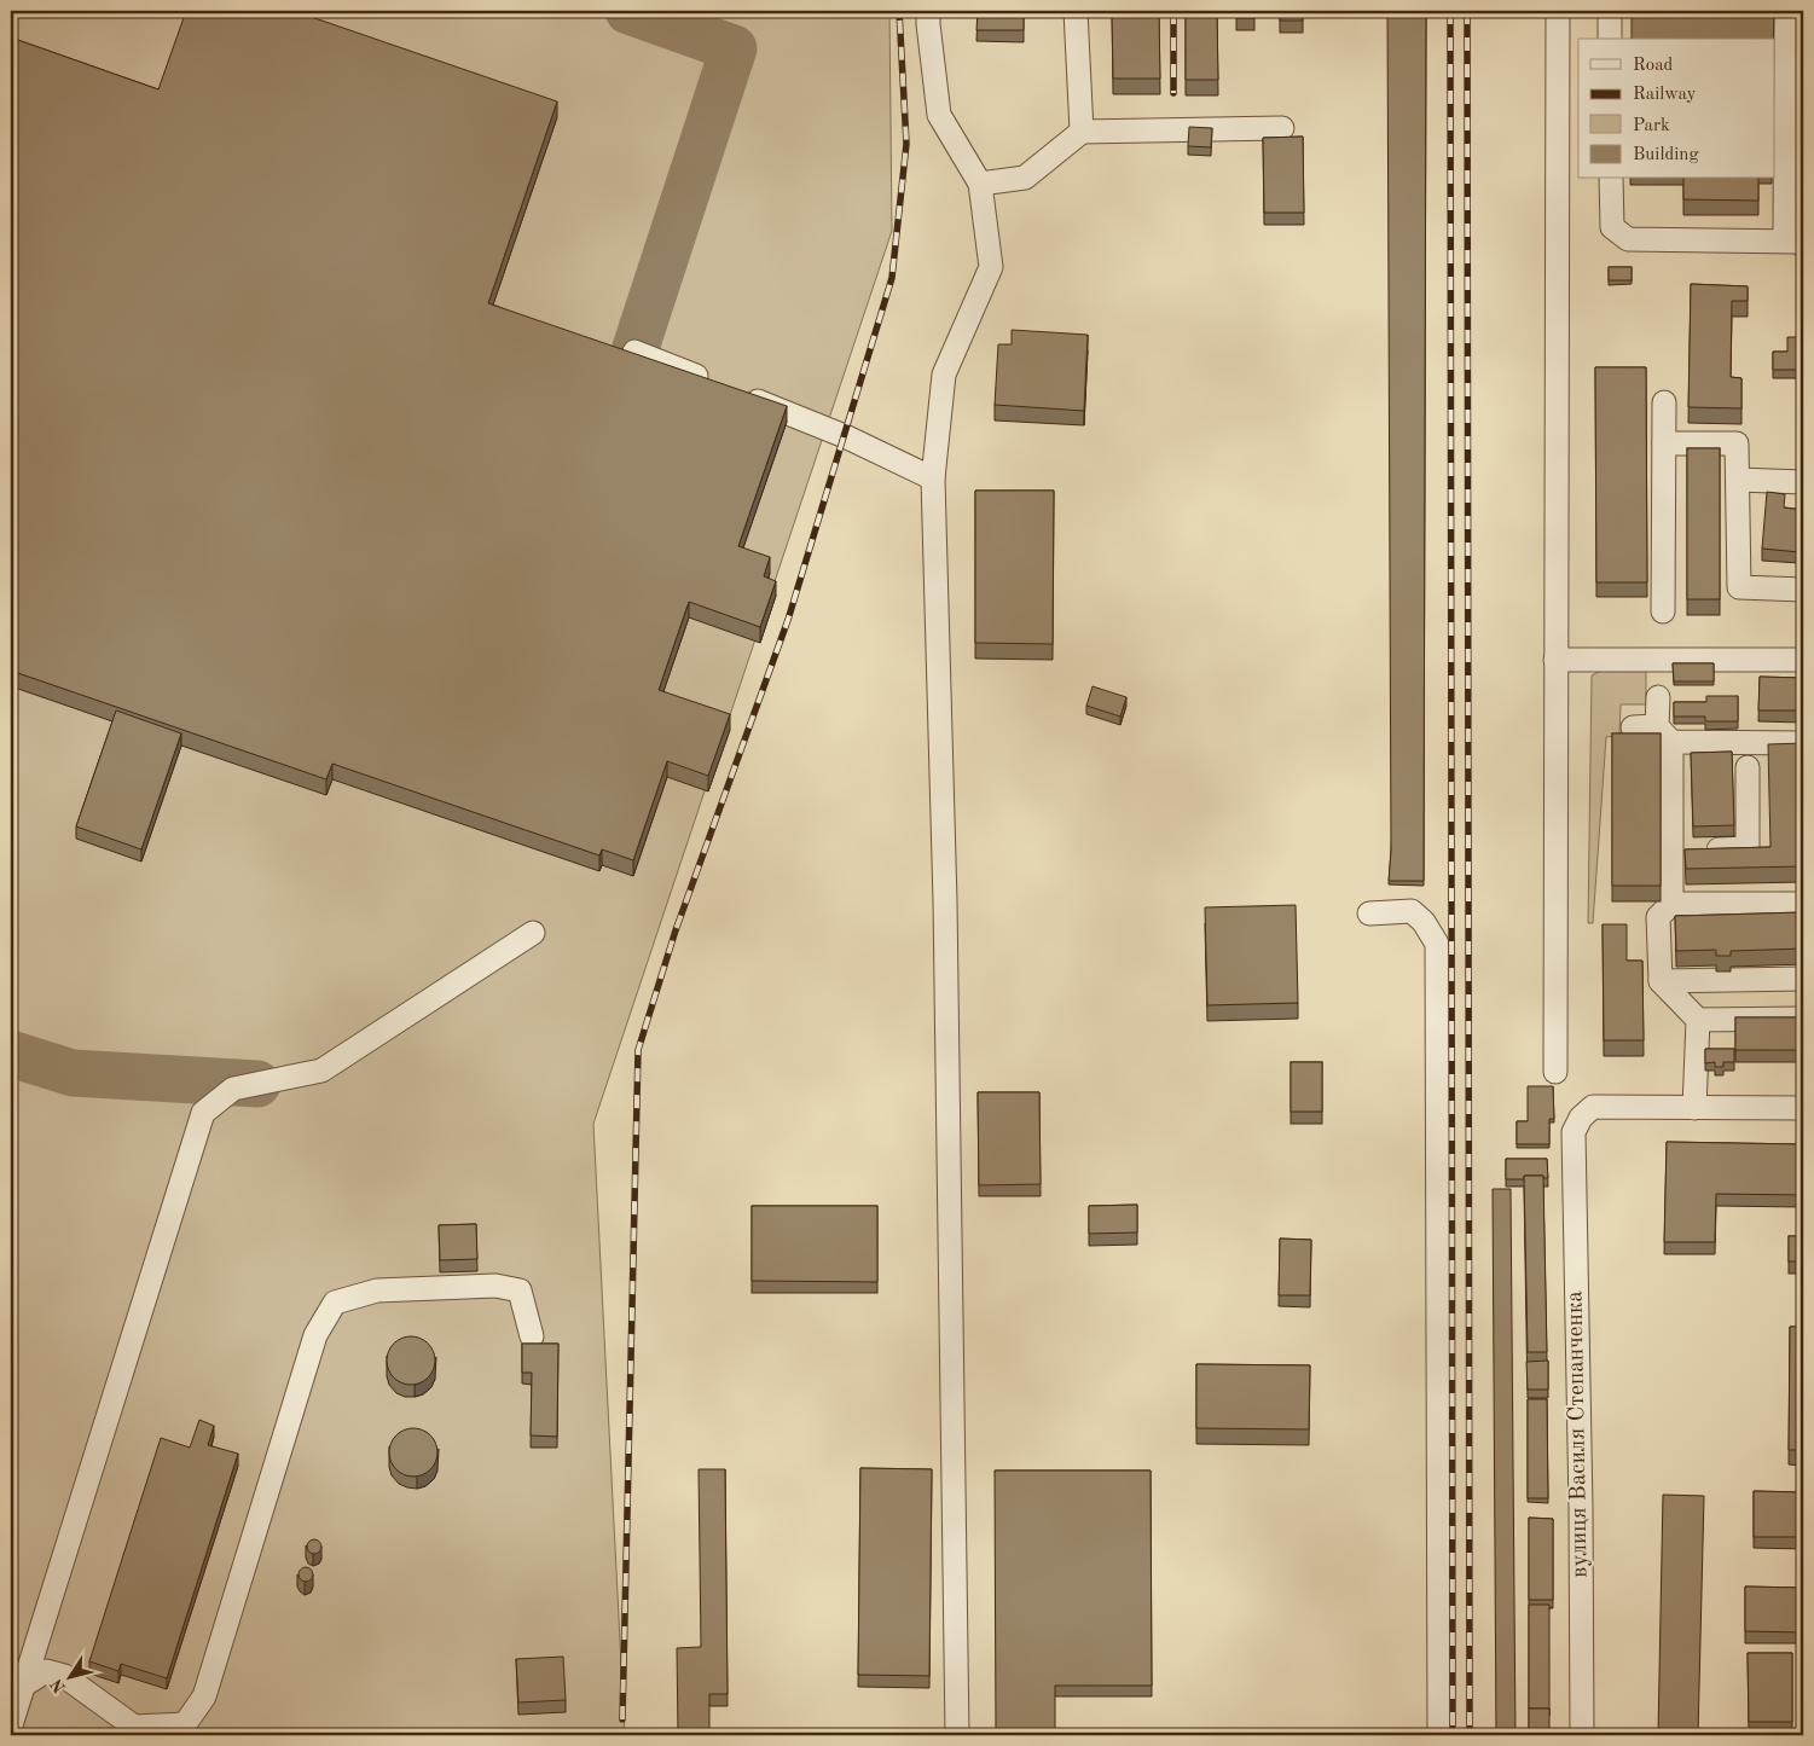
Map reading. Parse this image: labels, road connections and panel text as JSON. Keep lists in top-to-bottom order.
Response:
{
  "streets": {
    "street": ["вулиця Василя Степанченка"]
  },
  "legend": [
    "Road",
    "Railway",
    "Park",
    "Building"
  ],
  "north": "bottom left"
}
